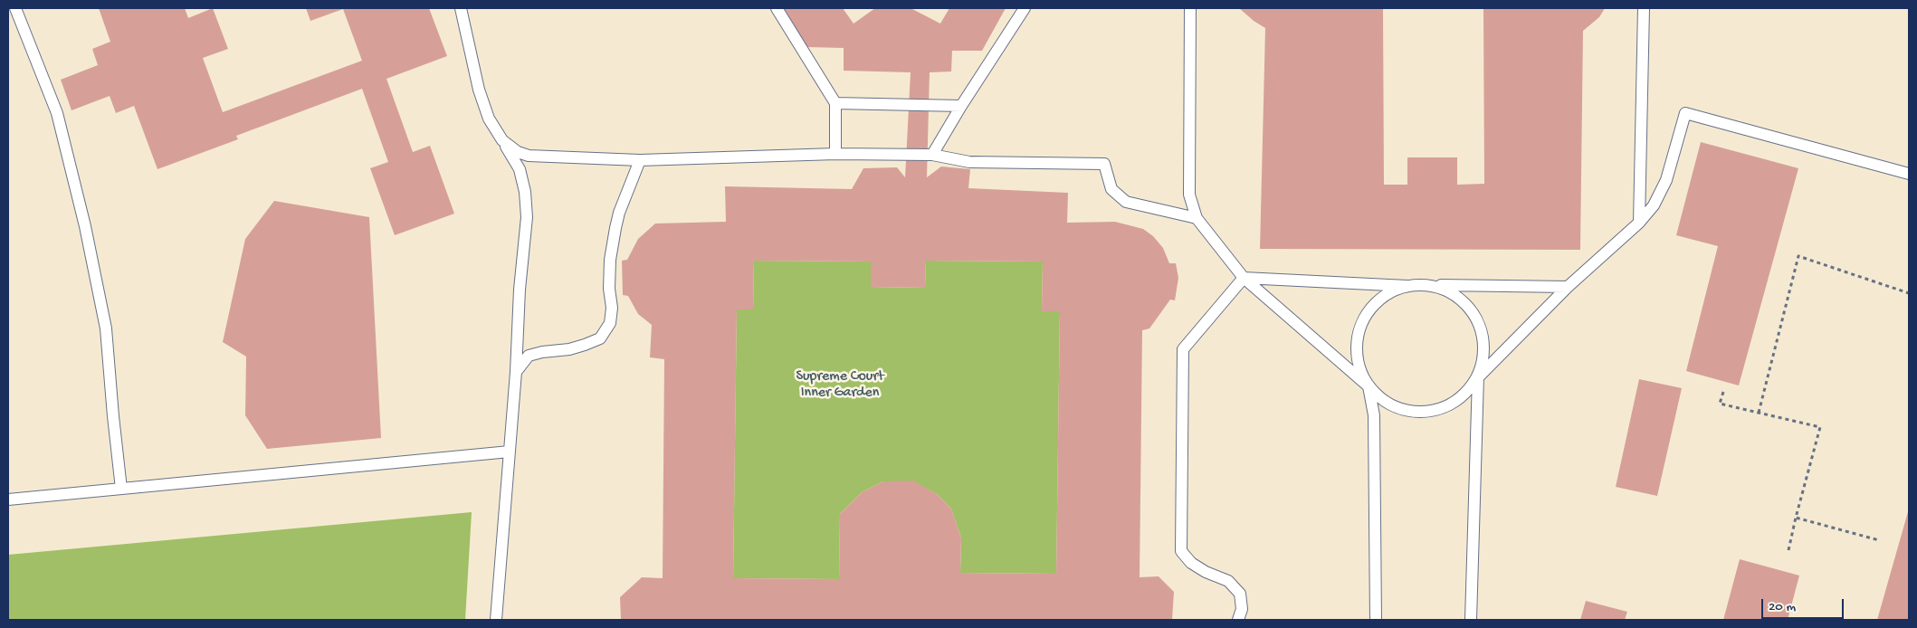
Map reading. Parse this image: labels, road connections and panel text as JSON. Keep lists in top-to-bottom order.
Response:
{
  "parks": ["Supreme Court Inner Garden"],
  "scale_bar": "20 m"
}
